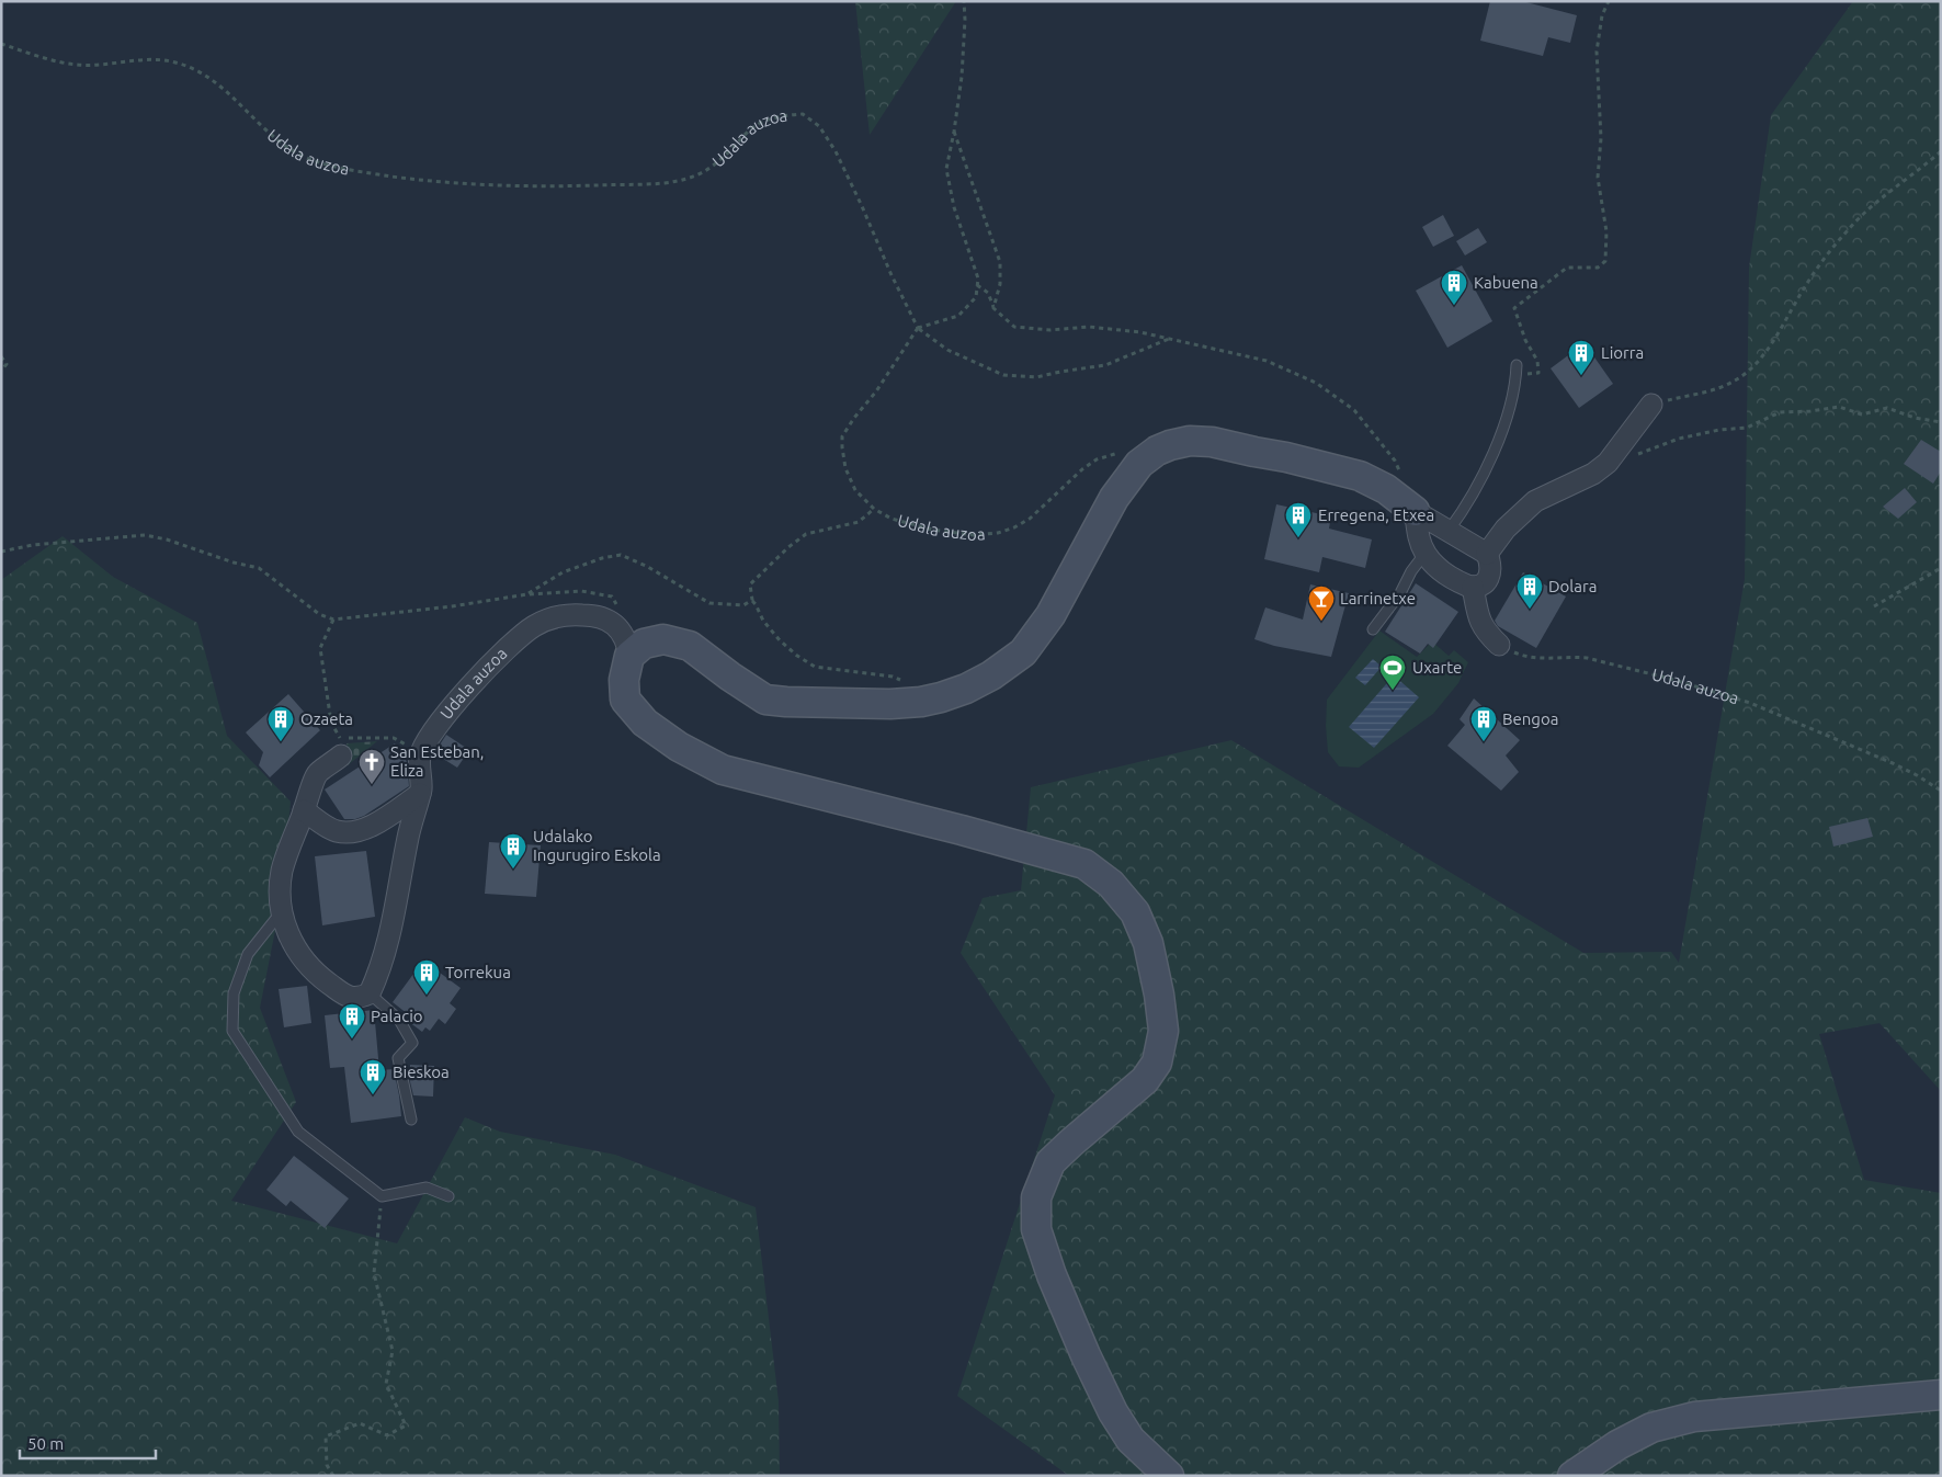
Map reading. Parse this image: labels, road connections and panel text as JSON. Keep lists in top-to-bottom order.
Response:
{
  "streets": {
    "street": ["Udala auzoa"]
  },
  "places": {
    "building": [
      "Kabuena",
      "Liorra",
      "Erregena, Etxea",
      "Dolara",
      "Ozaeta",
      "Bengoa",
      "Udalako Ingurugiro Eskola",
      "Torrekua",
      "Palacio",
      "Bieskoa"
    ],
    "bar": ["Larrinetxe"],
    "sports": ["Uxarte"],
    "church": ["San Esteban, Eliza"]
  },
  "scale_bar": "50 m"
}
